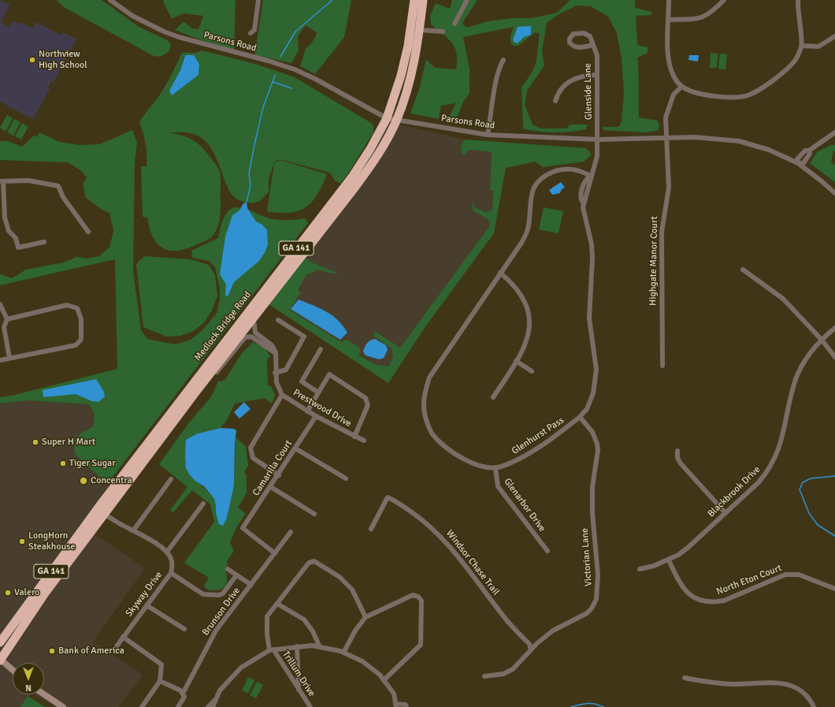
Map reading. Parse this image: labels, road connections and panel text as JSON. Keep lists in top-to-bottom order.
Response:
{
  "streets": {
    "highway": ["GA 141", "Medlock Bridge Road"],
    "street": [
      "Parsons Road",
      "Glenside Lane",
      "Highgate Manor Court",
      "Prestwood Drive",
      "Glenhurst Pass",
      "Camarilla Court",
      "Blackbrook Drive",
      "Glenarbor Drive",
      "Victorian Lane",
      "Windsor Chase Trail",
      "North Eton Court",
      "Skyway Drive",
      "Brunson Drive",
      "Trillum Drive"
    ]
  },
  "crossings": [
    ["Parsons Road", "Glenside Lane"],
    ["Parsons Road", "Highgate Manor Court"],
    ["Parsons Road", "Medlock Bridge Road"],
    ["Parsons Road", "Glenhurst Pass"],
    ["Glenside Lane", "Glenhurst Pass"],
    ["Medlock Bridge Road", "Prestwood Drive"],
    ["Prestwood Drive", "Camarilla Court"],
    ["Glenhurst Pass", "Glenarbor Drive"],
    ["Glenhurst Pass", "Victorian Lane"],
    ["Camarilla Court", "Brunson Drive"],
    ["Blackbrook Drive", "North Eton Court"],
    ["Victorian Lane", "Windsor Chase Trail"]
  ],
  "places": [
    "Northview High School",
    "Super H Mart",
    "Tiger Sugar",
    "Concentra",
    "LongHorn Steakhouse",
    "Valero",
    "Bank of America"
  ],
  "north": "bottom"
}
